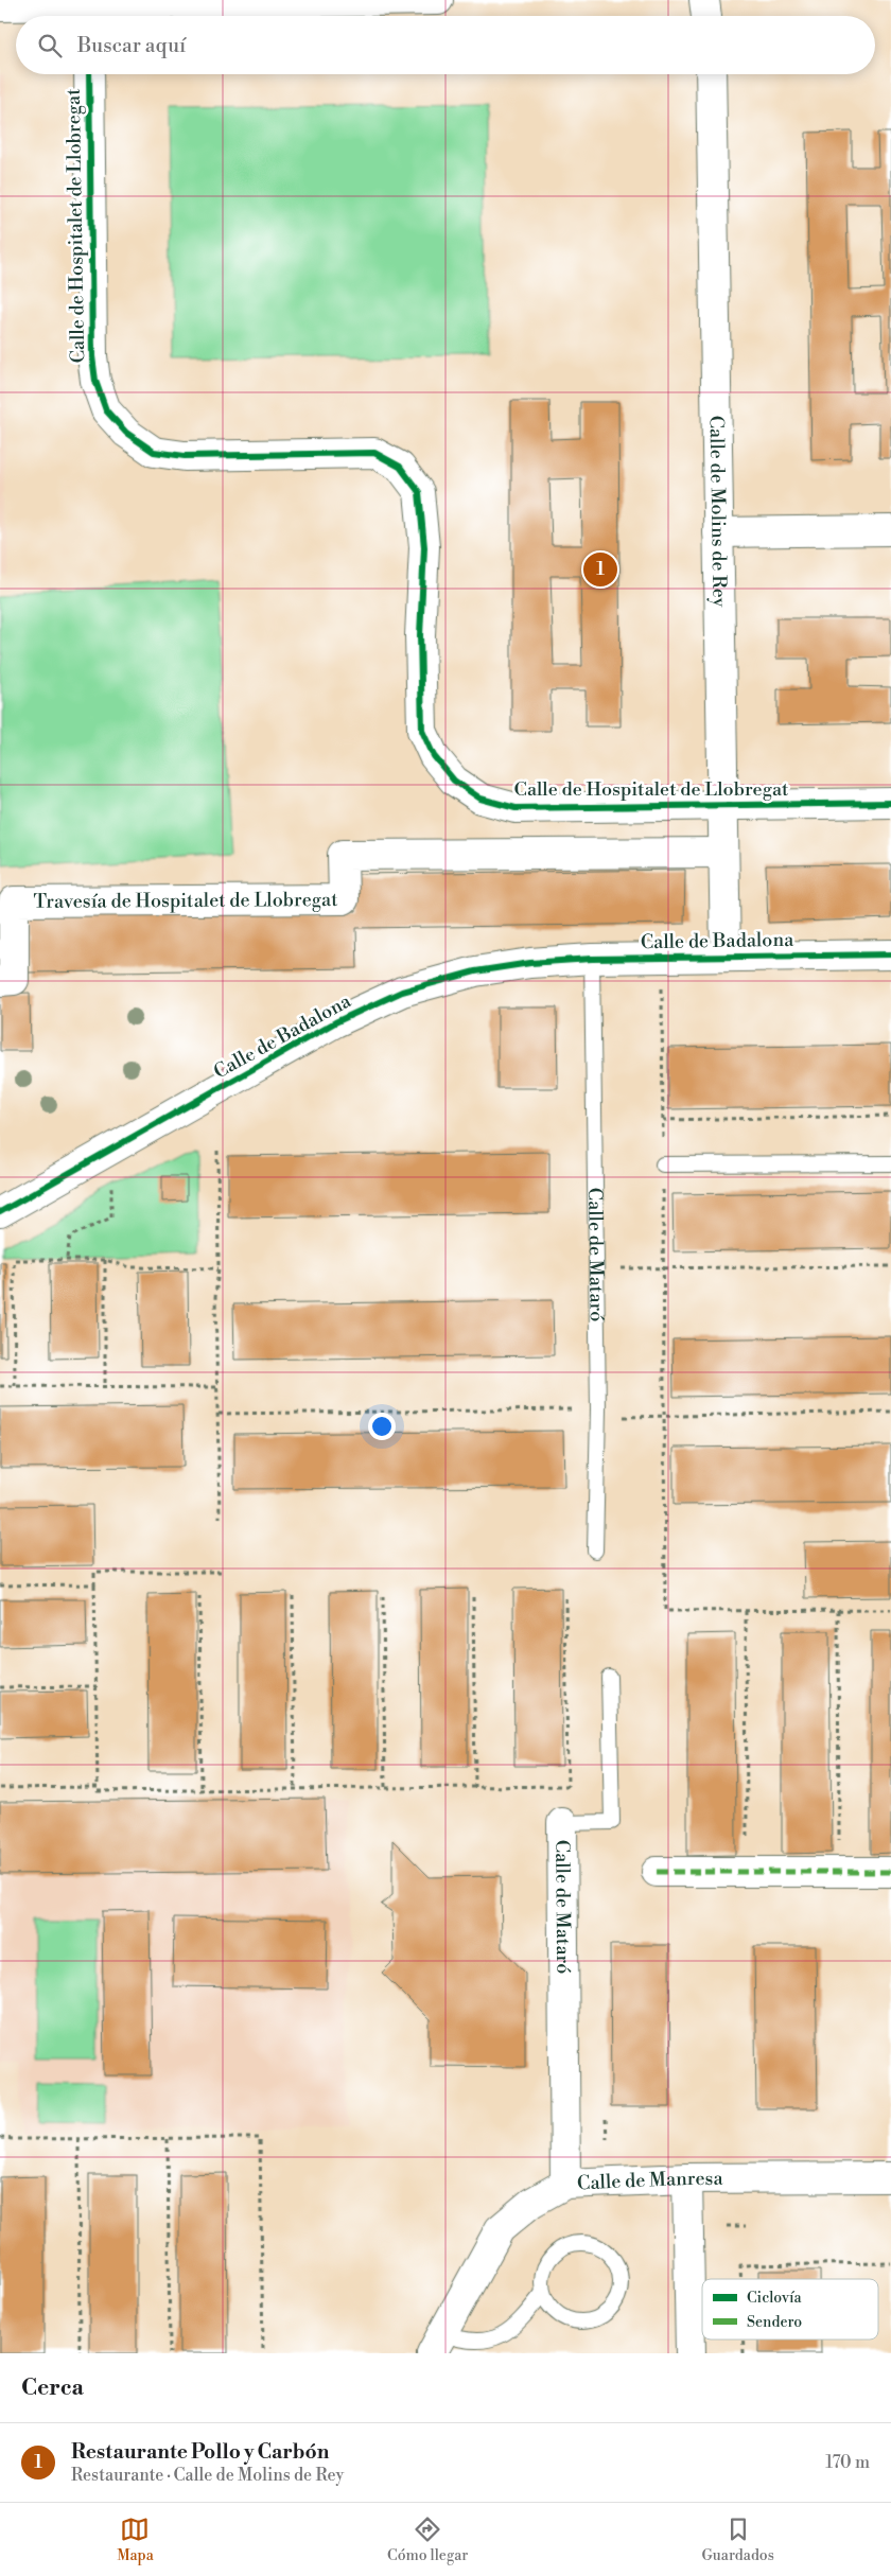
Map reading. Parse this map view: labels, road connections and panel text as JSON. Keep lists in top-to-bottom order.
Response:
{
  "streets": {
    "street": [
      "Calle de Hospitalet de Llobregat",
      "Calle de Molins de Rey",
      "Travesía de Hospitalet de Llobregat",
      "Calle de Badalona",
      "Calle de Mataró",
      "Calle de Manresa"
    ]
  },
  "crossings": [
    ["Calle de Hospitalet de Llobregat", "Calle de Molins de Rey"],
    ["Calle de Molins de Rey", "Travesía de Hospitalet de Llobregat"],
    ["Calle de Molins de Rey", "Calle de Badalona"],
    ["Calle de Badalona", "Calle de Mataró"],
    ["Calle de Mataró", "Calle de Manresa"]
  ],
  "legend": ["Ciclovía", "Sendero"],
  "page": {
    "search": "Buscar aquí",
    "pins": "1",
    "heading": "Cerca",
    "list": [
      {
        "mark": "1",
        "name": "Restaurante Pollo y Carbón",
        "note": "Restaurante · Calle de Molins de Rey",
        "value": "170 m"
      }
    ],
    "nav": ["Mapa", "Cómo llegar", "Guardados"]
  }
}
